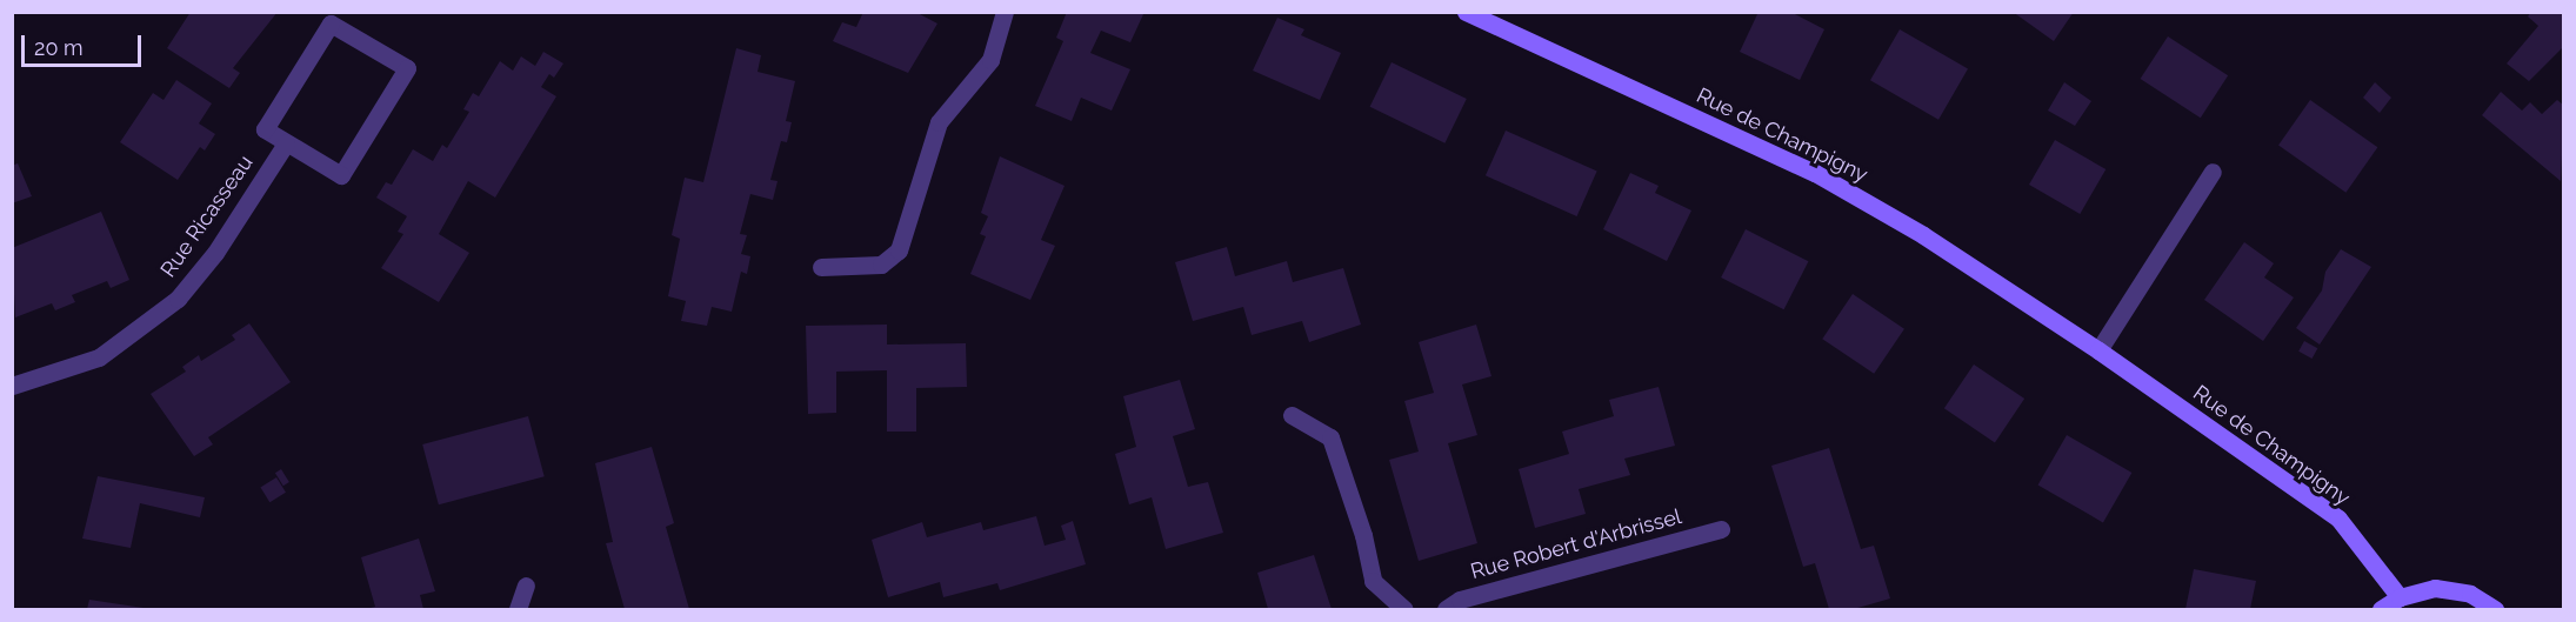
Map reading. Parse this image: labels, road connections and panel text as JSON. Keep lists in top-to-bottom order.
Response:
{
  "streets": {
    "street": ["Rue de Champigny", "Rue Ricasseau", "Rue Robert d'Arbrissel"]
  },
  "scale_bar": "20 m"
}
